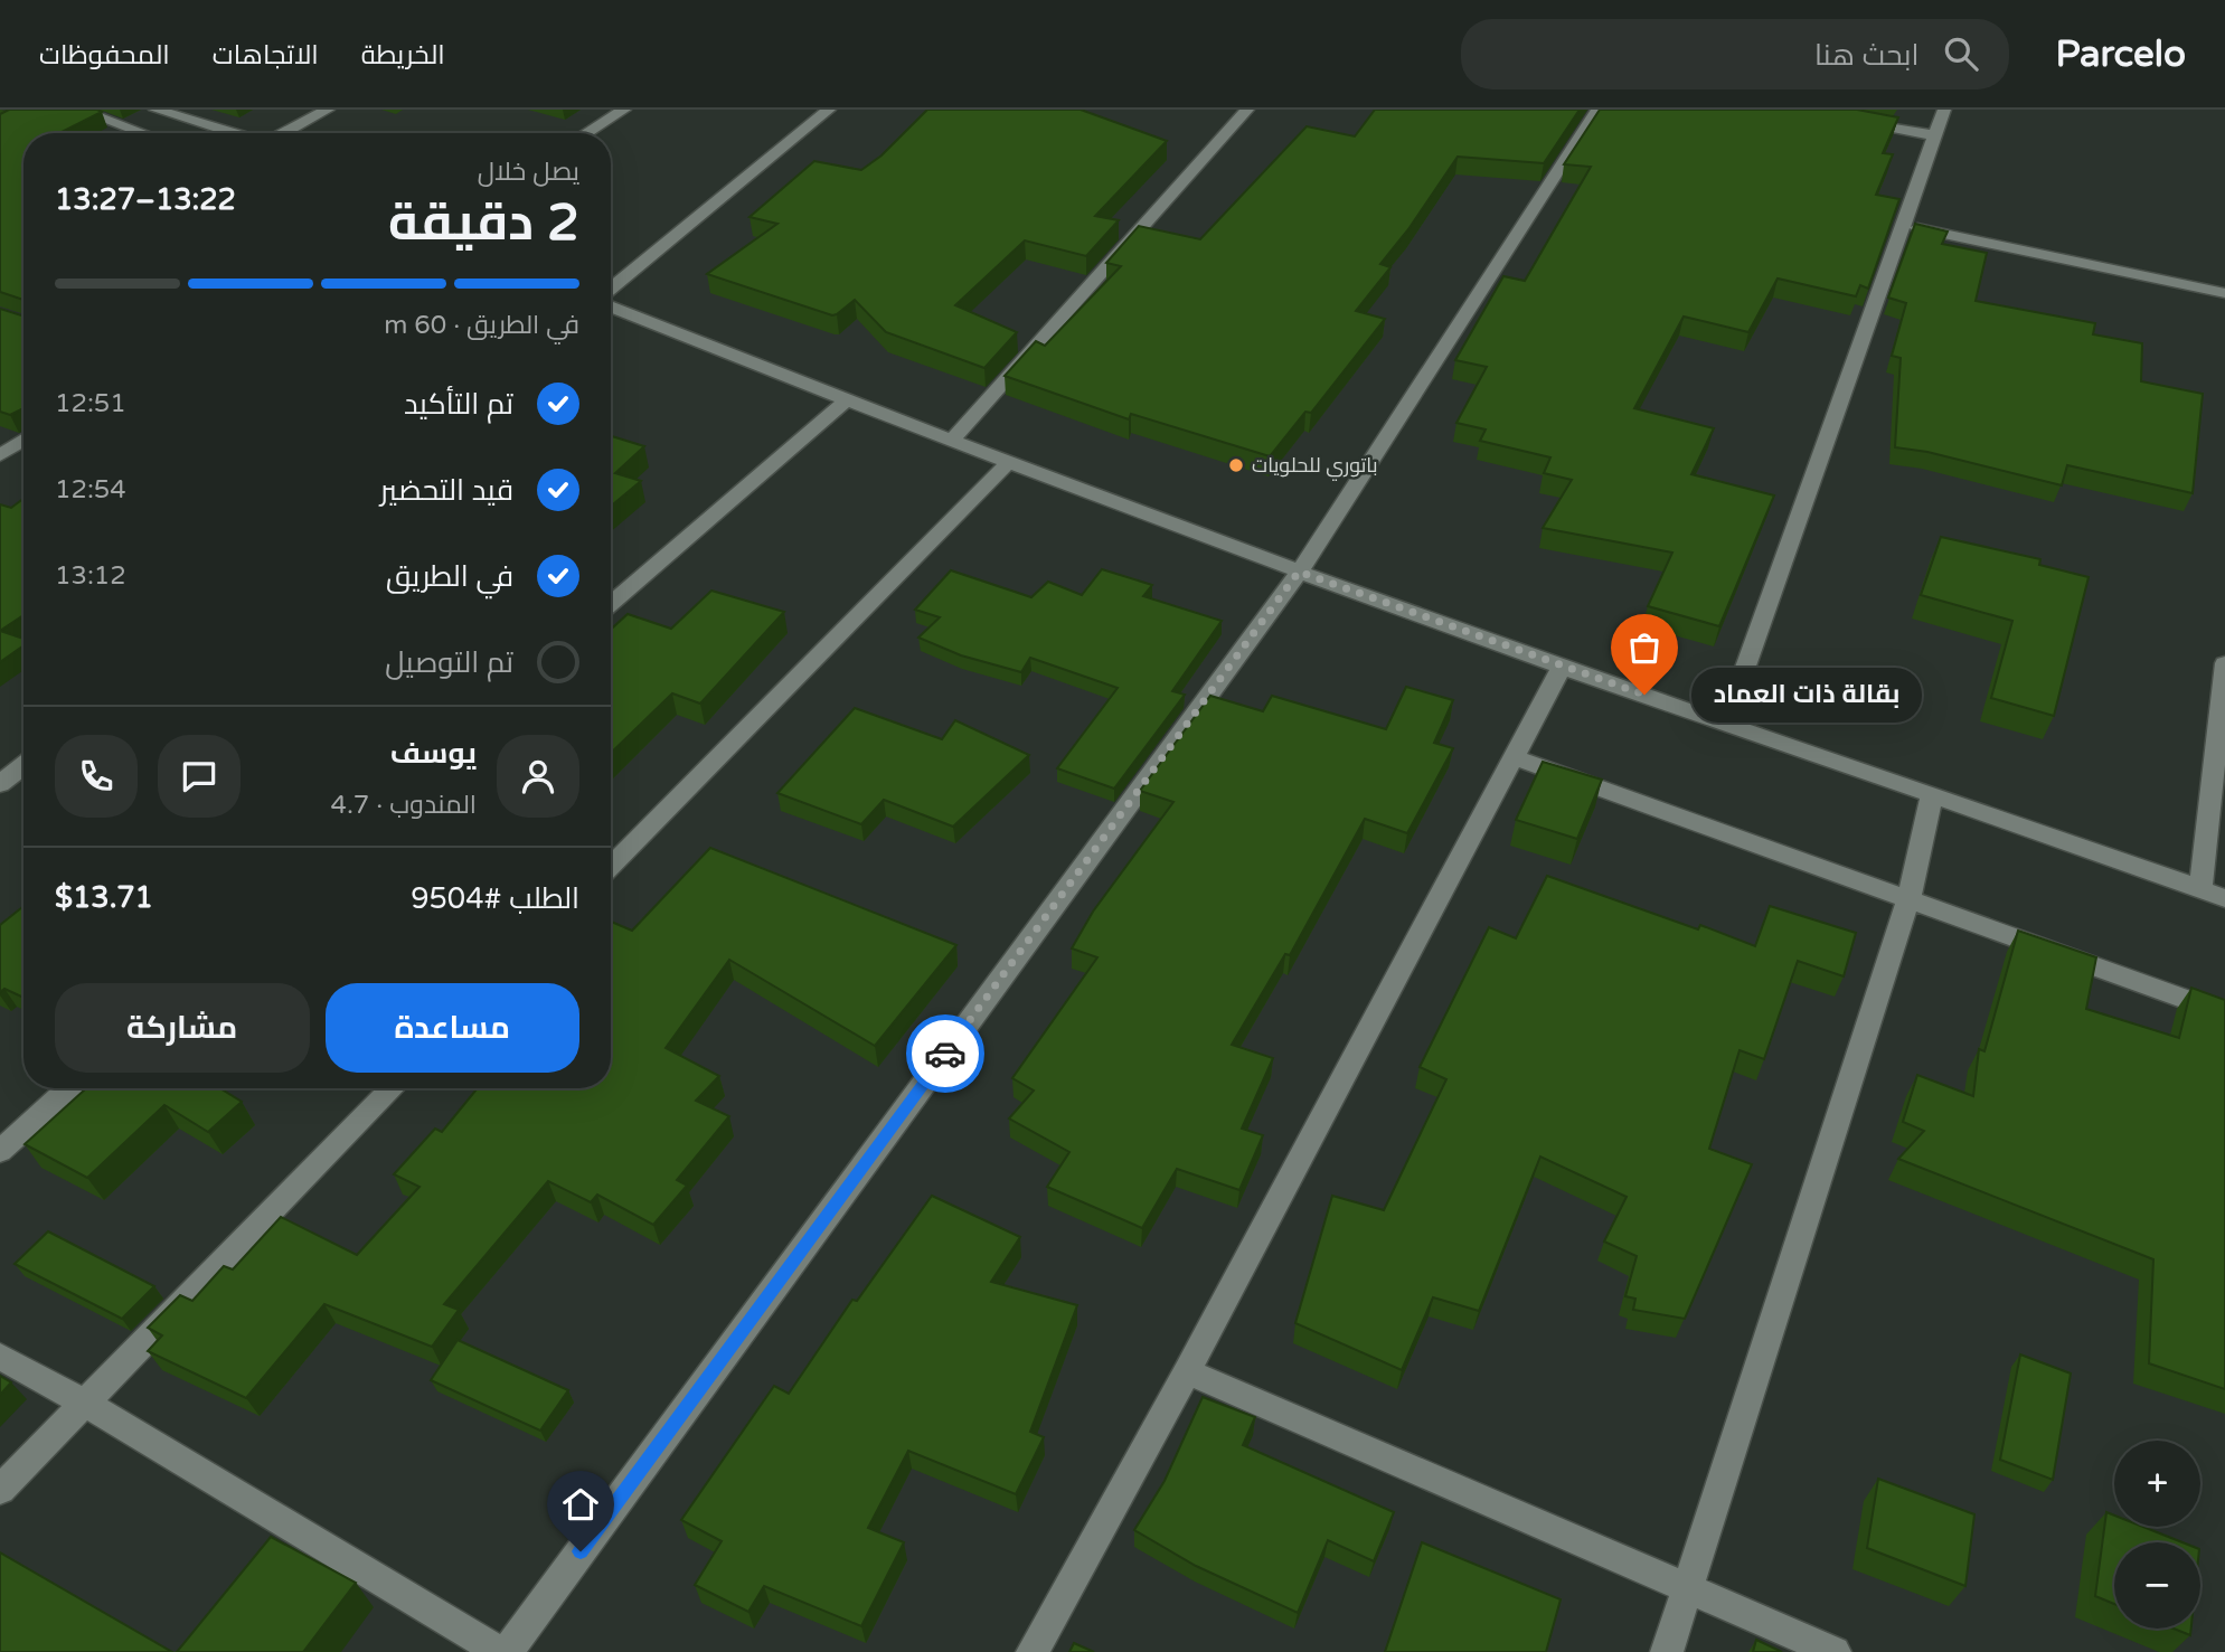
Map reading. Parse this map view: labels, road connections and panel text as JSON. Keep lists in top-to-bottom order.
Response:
{
  "places": ["باتوري للحلويات", "بقالة ذات العماد"],
  "page": {
    "header": "Parcelo",
    "search": "ابحث هنا",
    "nav": ["الخريطة", "الاتجاهات", "المحفوظات"],
    "heading": ["2 دقيقة", "يصل خلال", "13:22–13:27"],
    "panel": [
      "يوسف",
      "المندوب · 4.7",
      "الطلب #9504",
      "$13.71"
    ],
    "bar": "في الطريق · 60 m",
    "list": [
      ["تم التأكيد", "12:51"],
      ["قيد التحضير", "12:54"],
      ["في الطريق", "13:12"],
      "تم التوصيل"
    ],
    "bubble": "بقالة ذات العماد",
    "buttons": ["مساعدة", "مشاركة"],
    "map_buttons": ["+", "−"]
  }
}
